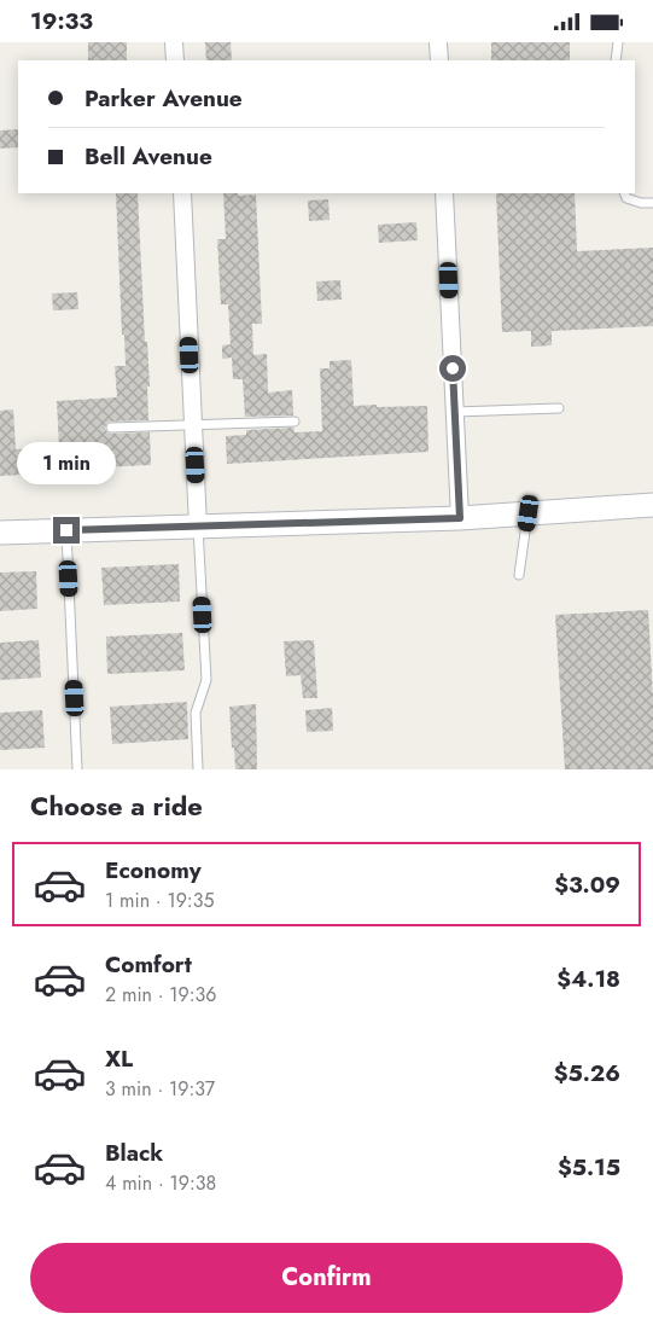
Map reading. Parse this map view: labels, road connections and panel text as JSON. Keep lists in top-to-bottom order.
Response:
{
  "page": {
    "status": "19:33",
    "banner": ["Parker Avenue", "Bell Avenue"],
    "bubble": "1 min",
    "heading": "Choose a ride",
    "list": [
      {
        "name": "Economy",
        "note": "1 min · 19:35",
        "value": "$3.09"
      },
      {
        "name": "Comfort",
        "note": "2 min · 19:36",
        "value": "$4.18"
      },
      {
        "name": "XL",
        "note": "3 min · 19:37",
        "value": "$5.26"
      },
      {
        "name": "Black",
        "note": "4 min · 19:38",
        "value": "$5.15"
      }
    ],
    "buttons": "Confirm"
  }
}
